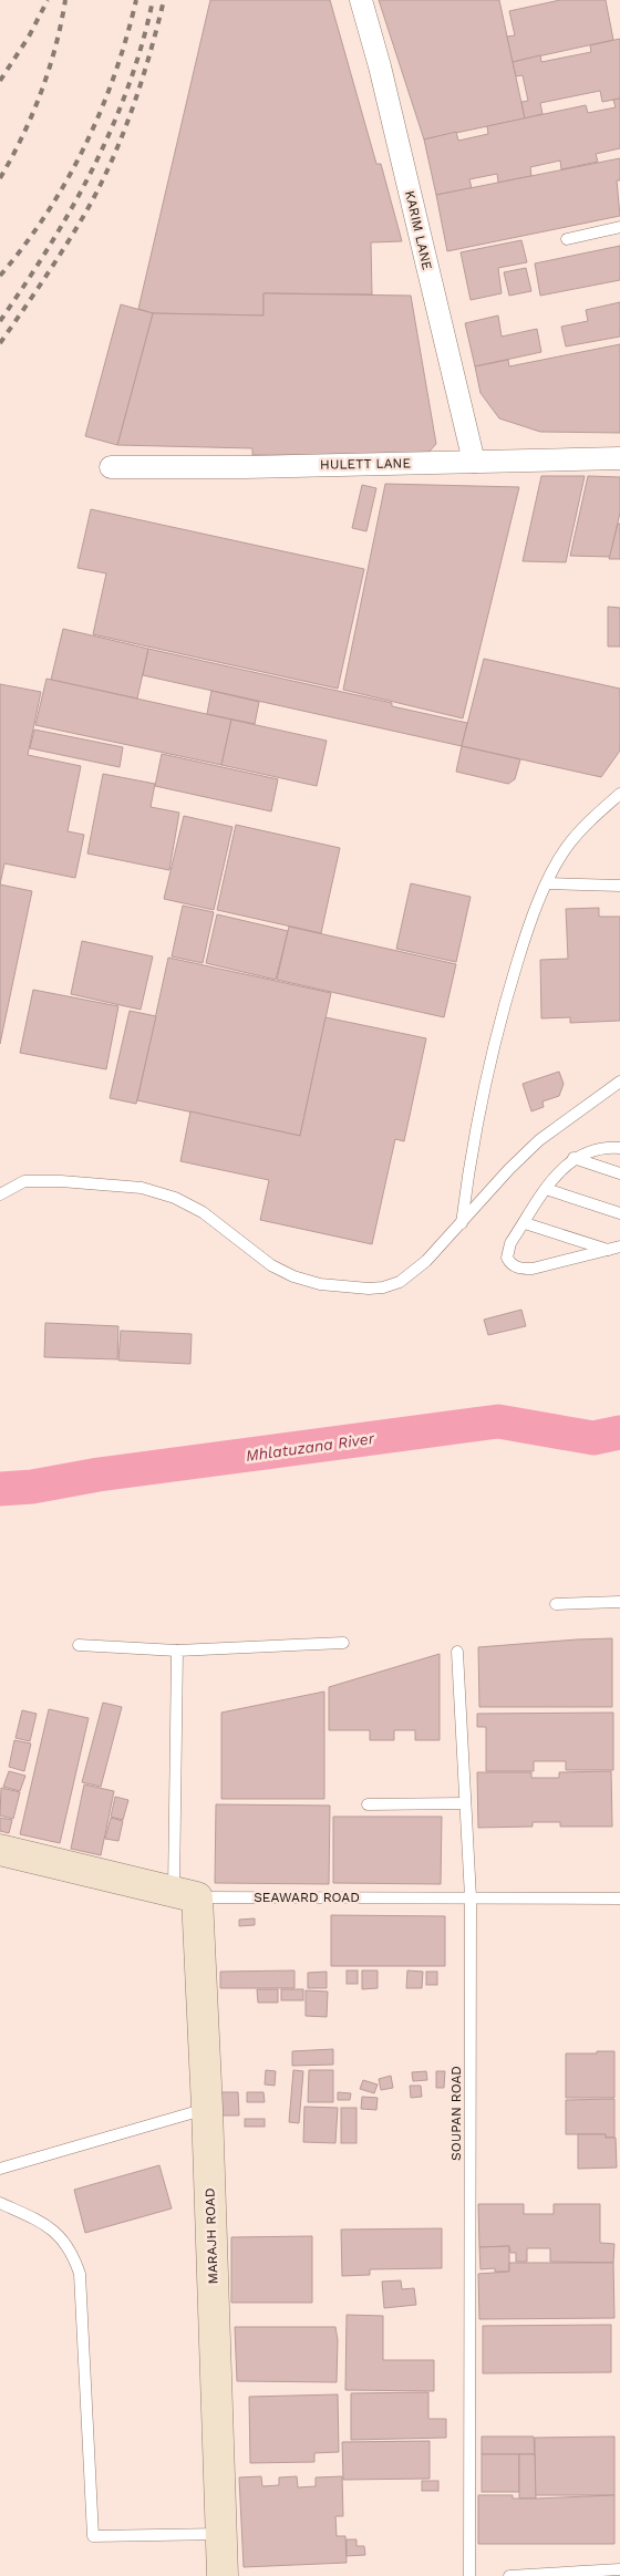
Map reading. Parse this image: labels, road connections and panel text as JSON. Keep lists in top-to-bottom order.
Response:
{
  "streets": {
    "street": [
      "KARIM LANE",
      "HULETT LANE",
      "SEAWARD ROAD",
      "MARAJH ROAD"
    ],
    "lane": ["SOUPAN ROAD"]
  },
  "crossings": [
    ["KARIM LANE", "HULETT LANE"],
    ["SEAWARD ROAD", "SOUPAN ROAD"],
    ["SEAWARD ROAD", "MARAJH ROAD"]
  ],
  "water": ["Mhlatuzana River"]
}
